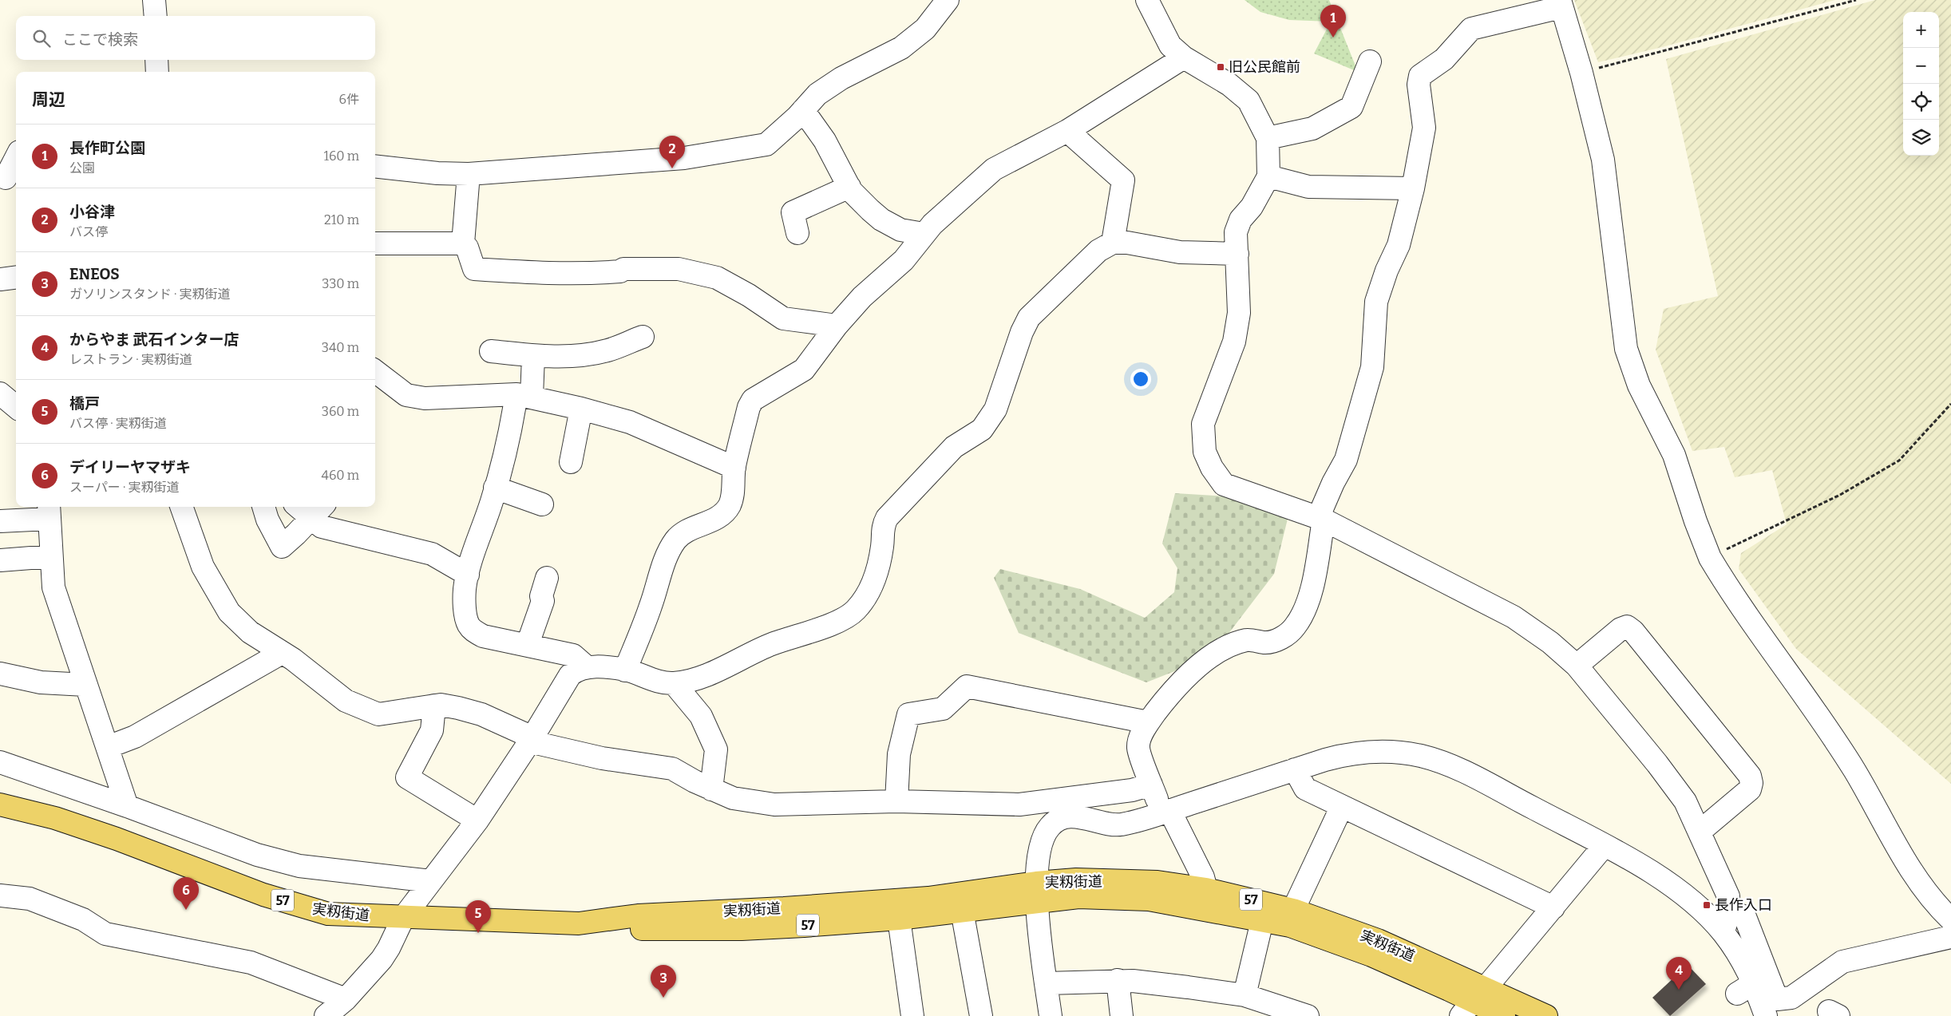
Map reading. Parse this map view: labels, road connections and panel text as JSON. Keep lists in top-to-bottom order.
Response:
{
  "streets": {
    "main road": ["実籾街道", "57"]
  },
  "places": {
    "transit": ["旧公民館前", "長作入口"]
  },
  "page": {
    "pins": [
      "1",
      "2",
      "6",
      "5",
      "4",
      "3"
    ],
    "map_buttons": ["+", "−"],
    "search": "ここで検索",
    "heading": ["周辺", "6件"],
    "list": [
      {
        "mark": "1",
        "name": "長作町公園",
        "note": "公園",
        "value": "160 m"
      },
      {
        "mark": "2",
        "name": "小谷津",
        "note": "バス停",
        "value": "210 m"
      },
      {
        "mark": "3",
        "name": "ENEOS",
        "note": "ガソリンスタンド · 実籾街道",
        "value": "330 m"
      },
      {
        "mark": "4",
        "name": "からやま 武石インター店",
        "note": "レストラン · 実籾街道",
        "value": "340 m"
      },
      {
        "mark": "5",
        "name": "橋戸",
        "note": "バス停 · 実籾街道",
        "value": "360 m"
      },
      {
        "mark": "6",
        "name": "デイリーヤマザキ",
        "note": "スーパー · 実籾街道",
        "value": "460 m"
      }
    ]
  }
}
